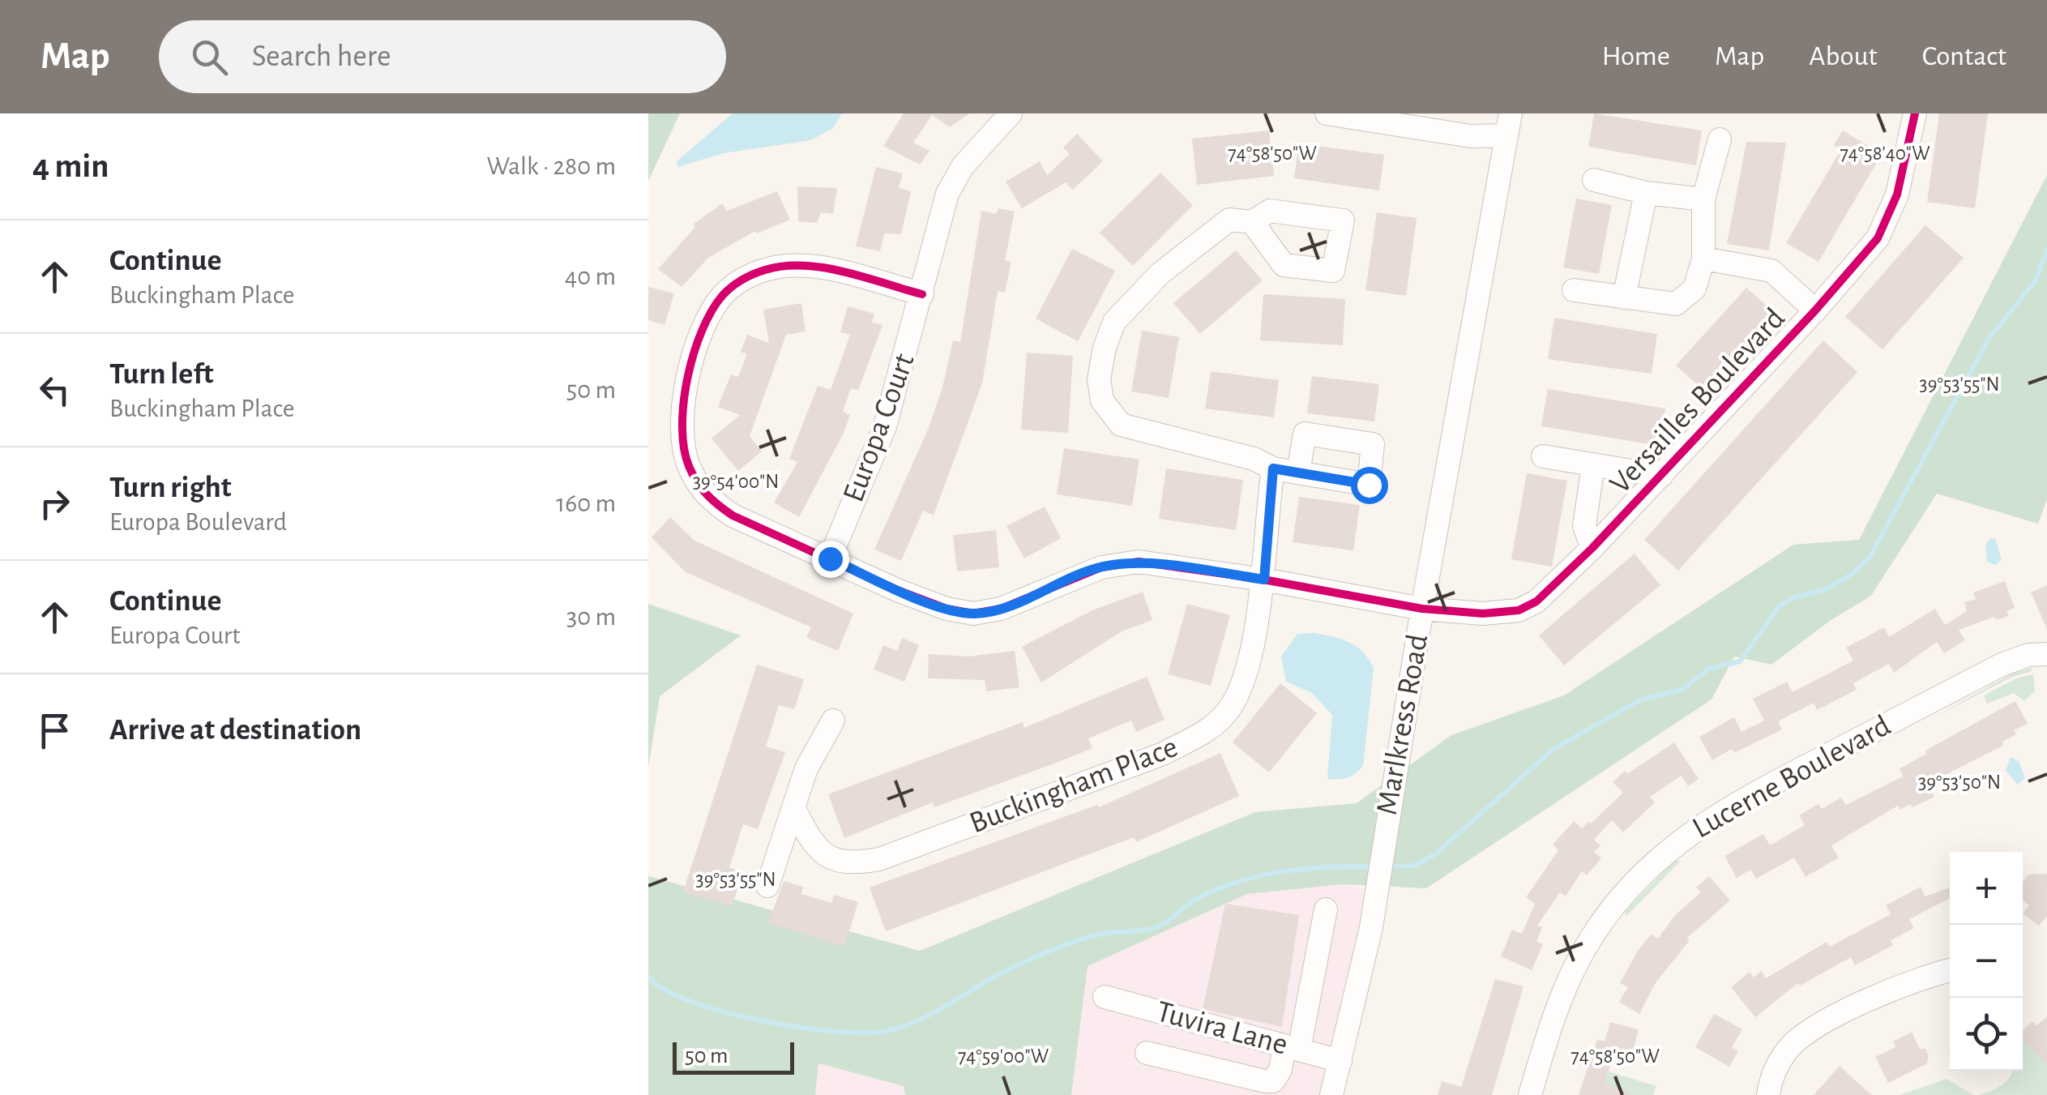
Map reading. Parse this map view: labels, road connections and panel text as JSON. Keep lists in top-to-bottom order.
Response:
{
  "streets": {
    "street": [
      "Versailles Boulevard",
      "Europa Court",
      "Marlkress Road",
      "Lucerne Boulevard",
      "Buckingham Place",
      "Tuvira Lane"
    ]
  },
  "crossings": [
    ["Versailles Boulevard", "Europa Court"],
    ["Versailles Boulevard", "Marlkress Road"],
    ["Versailles Boulevard", "Buckingham Place"],
    ["Marlkress Road", "Tuvira Lane"]
  ],
  "scale_bar": "50 m",
  "page": {
    "header": "Map",
    "search": "Search here",
    "nav": [
      "Home",
      "Map",
      "About",
      "Contact"
    ],
    "heading": ["4 min", "Walk · 280 m"],
    "list": [
      ["Continue", "Buckingham Place", "40 m"],
      ["Turn left", "Buckingham Place", "50 m"],
      ["Turn right", "Europa Boulevard", "160 m"],
      ["Continue", "Europa Court", "30 m"],
      "Arrive at destination"
    ],
    "map_buttons": ["+", "−"],
    "scale": "50 m"
  },
  "coordinates": [
    "74°58'50\"W",
    "74°58'40\"W",
    "39°53'55\"N",
    "39°54'00\"N",
    "39°53'50\"N",
    "74°59'00\"W"
  ]
}
